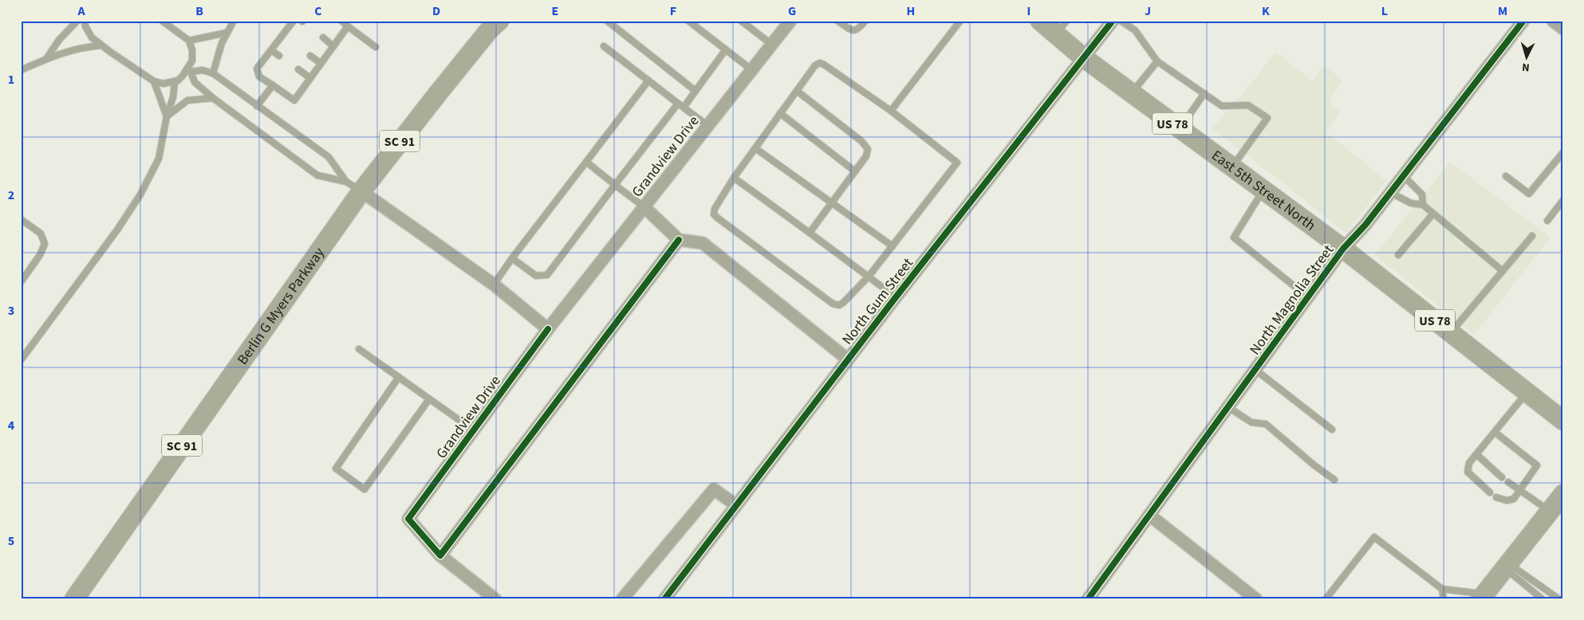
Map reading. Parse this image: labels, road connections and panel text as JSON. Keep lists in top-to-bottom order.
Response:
{
  "streets": {
    "main road": [
      "US 78",
      "SC 91",
      "East 5th Street North",
      "Berlin G Myers Parkway"
    ],
    "street": ["Grandview Drive", "North Magnolia Street", "North Gum Street"]
  },
  "crossings": [
    ["East 5th Street North", "North Magnolia Street"],
    ["East 5th Street North", "North Gum Street"]
  ],
  "north": "bottom",
  "grid": {
    "columns": [
      "A",
      "B",
      "C",
      "D",
      "E",
      "F",
      "G",
      "H",
      "I",
      "J",
      "K",
      "L",
      "M"
    ],
    "rows": [
      "1",
      "2",
      "3",
      "4",
      "5"
    ]
  }
}
